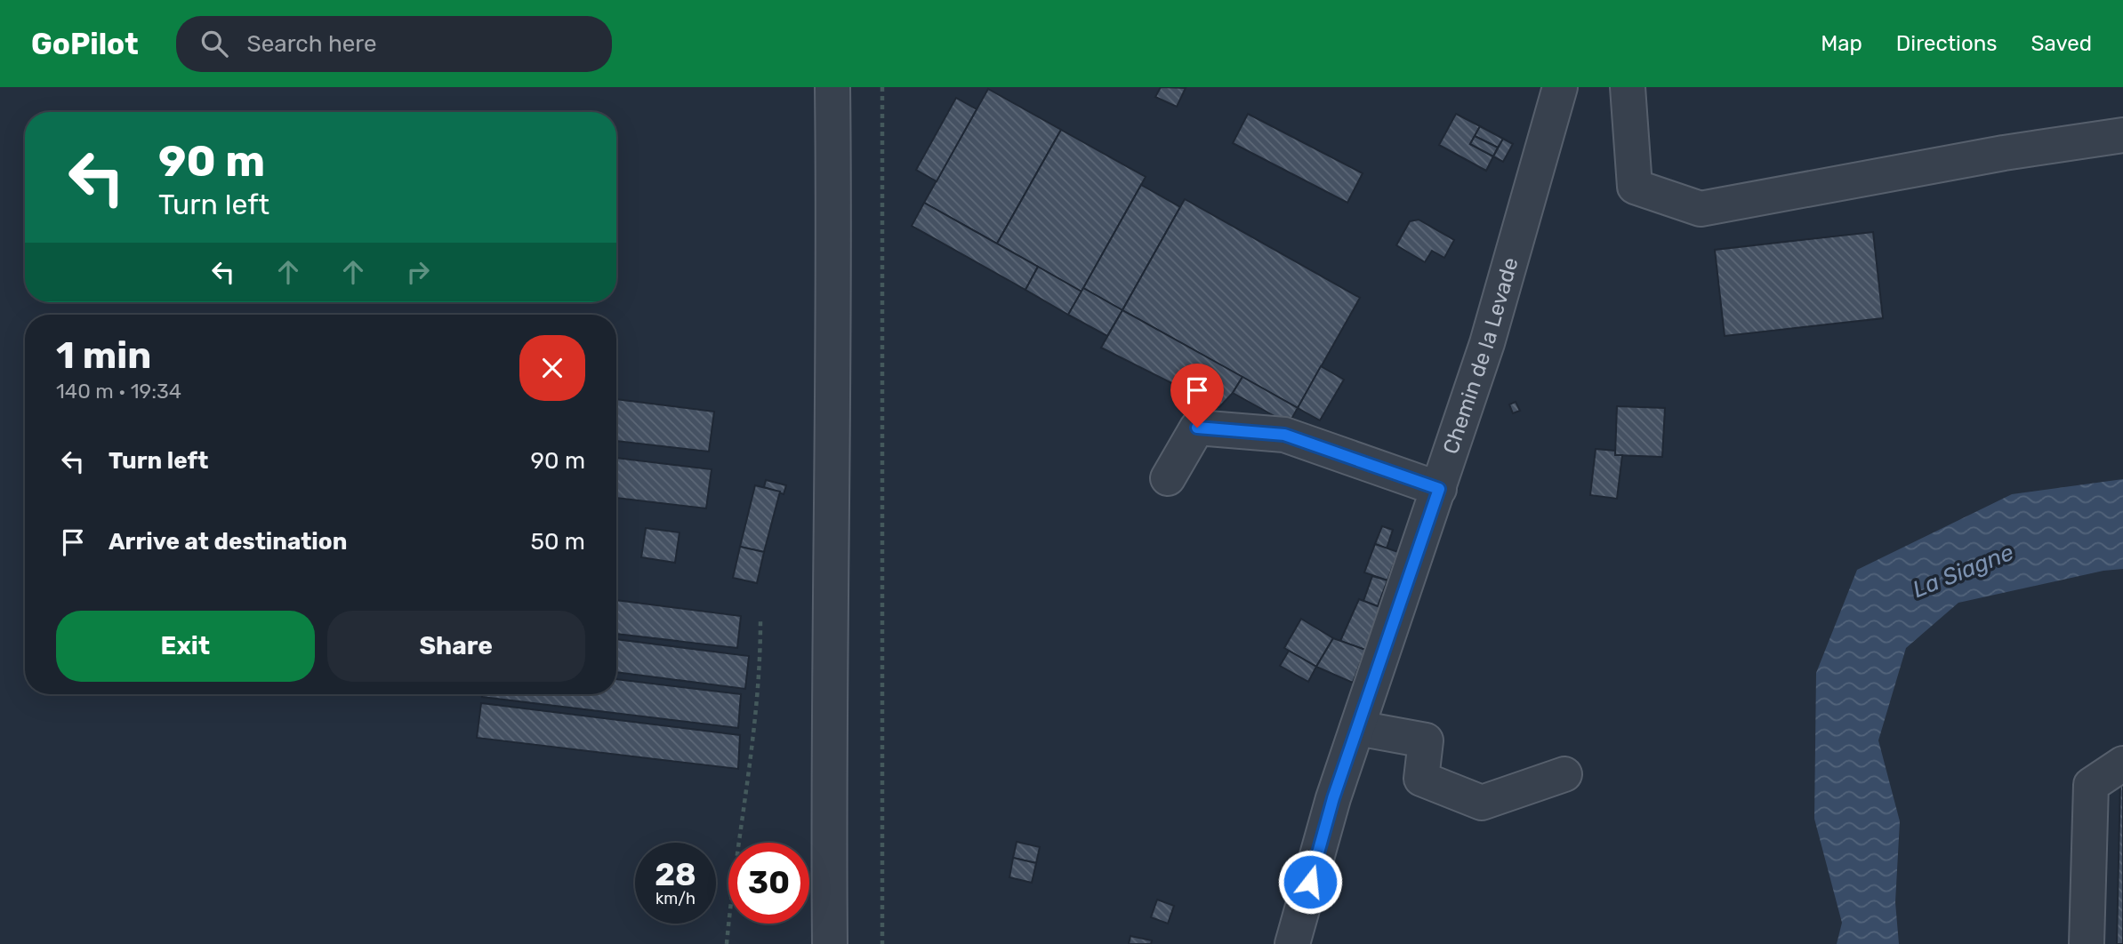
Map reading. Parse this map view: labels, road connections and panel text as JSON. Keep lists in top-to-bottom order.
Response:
{
  "streets": {
    "street": ["Chemin de la Levade"]
  },
  "water": ["La Siagne"],
  "page": {
    "header": "GoPilot",
    "search": "Search here",
    "nav": ["Map", "Directions", "Saved"],
    "turn": ["90 m", "Turn left"],
    "heading": ["1 min", "140 m · 19:34"],
    "list": [
      {
        "name": "Turn left",
        "value": "90 m"
      },
      {
        "name": "Arrive at destination",
        "value": "50 m"
      }
    ],
    "buttons": ["Exit", "Share"],
    "speed": "28 km/h",
    "limit": "30"
  }
}
